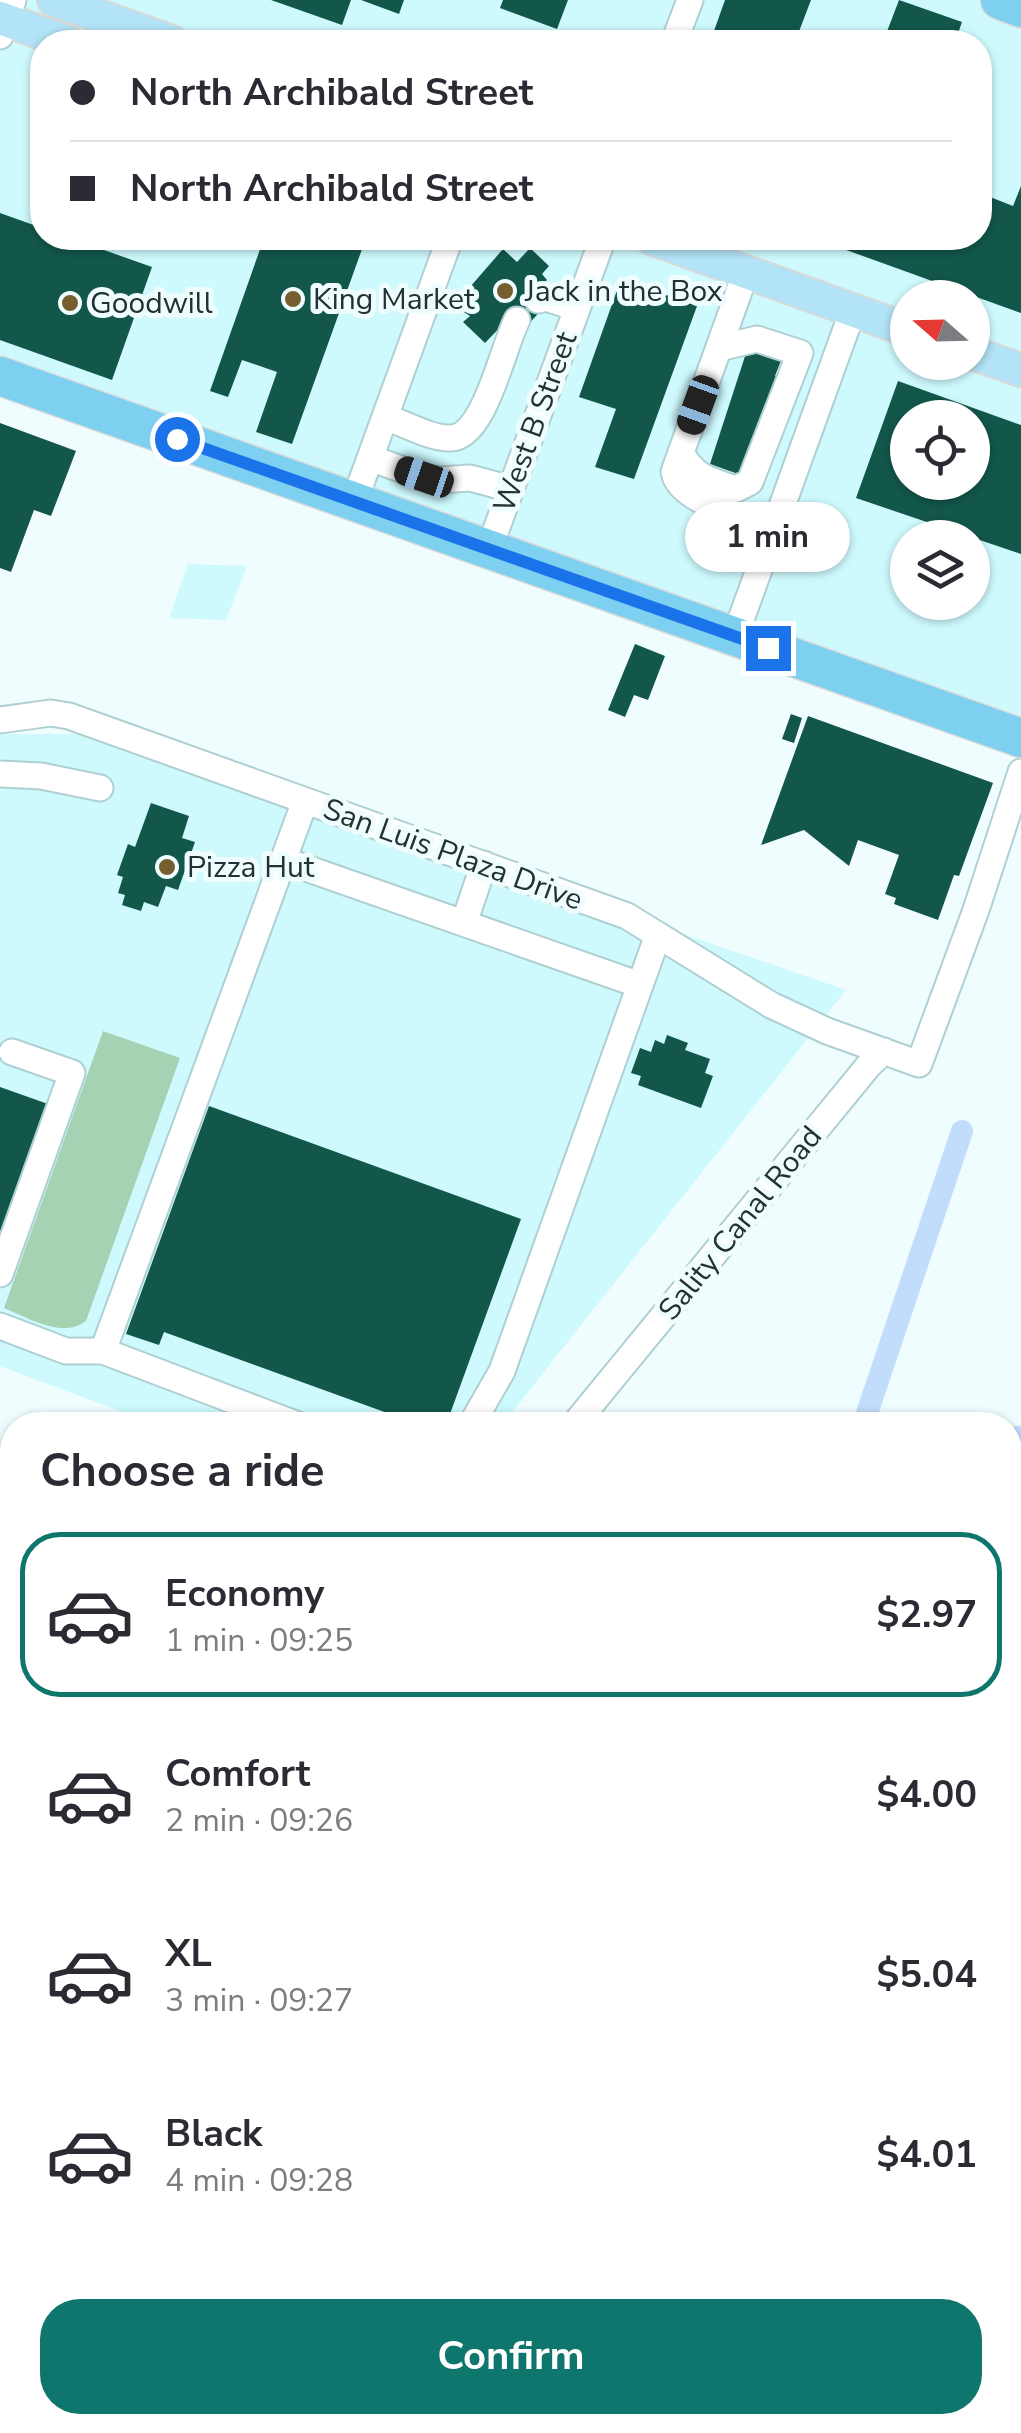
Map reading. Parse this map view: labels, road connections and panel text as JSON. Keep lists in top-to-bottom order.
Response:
{
  "streets": {
    "street": ["West B Street", "San Luis Plaza Drive", "Sality Canal Road"]
  },
  "crossings": [
    ["San Luis Plaza Drive", "Sality Canal Road"]
  ],
  "places": [
    "Jack in the Box",
    "King Market",
    "Goodwill",
    "Pizza Hut"
  ],
  "north": "left",
  "page": {
    "banner": ["North Archibald Street", "North Archibald Street"],
    "bubble": "1 min",
    "heading": "Choose a ride",
    "list": [
      {
        "name": "Economy",
        "note": "1 min · 09:25",
        "value": "$2.97"
      },
      {
        "name": "Comfort",
        "note": "2 min · 09:26",
        "value": "$4.00"
      },
      {
        "name": "XL",
        "note": "3 min · 09:27",
        "value": "$5.04"
      },
      {
        "name": "Black",
        "note": "4 min · 09:28",
        "value": "$4.01"
      }
    ],
    "buttons": "Confirm"
  }
}
